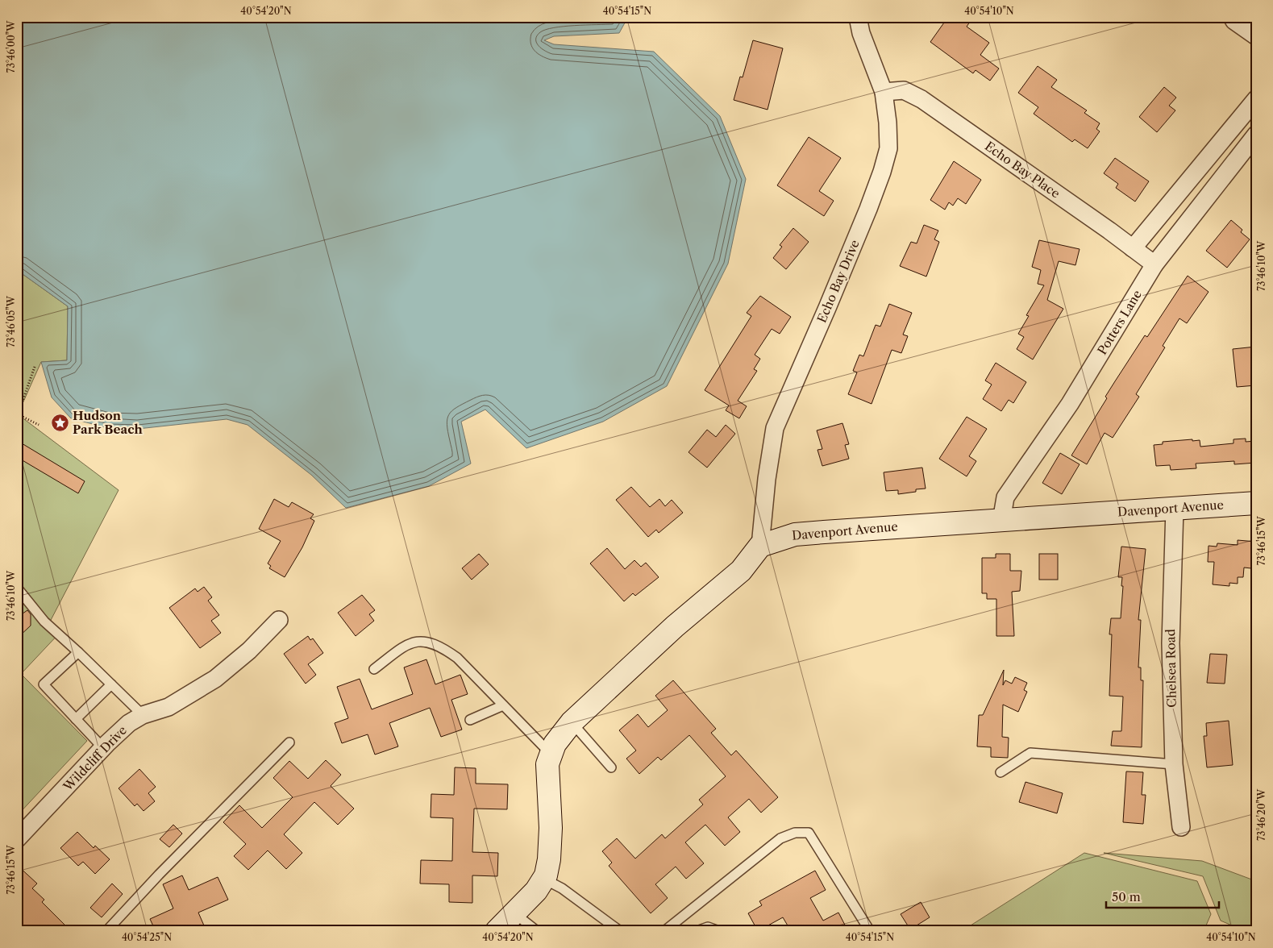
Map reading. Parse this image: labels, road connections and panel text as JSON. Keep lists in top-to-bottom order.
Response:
{
  "streets": {
    "street": [
      "Echo Bay Place",
      "Echo Bay Drive",
      "Potters Lane",
      "Davenport Avenue",
      "Chelsea Road",
      "Wildcliff Drive"
    ]
  },
  "crossings": [
    ["Echo Bay Place", "Echo Bay Drive"],
    ["Echo Bay Place", "Potters Lane"],
    ["Echo Bay Drive", "Davenport Avenue"],
    ["Potters Lane", "Davenport Avenue"],
    ["Davenport Avenue", "Chelsea Road"]
  ],
  "places": {
    "place": ["Hudson Park Beach"]
  },
  "scale_bar": "50 m",
  "coordinates": [
    "40°54'20\"N",
    "40°54'15\"N",
    "40°54'10\"N",
    "73°46'00\"W",
    "73°46'10\"W",
    "73°46'05\"W",
    "73°46'15\"W",
    "73°46'20\"W",
    "40°54'25\"N"
  ]
}
